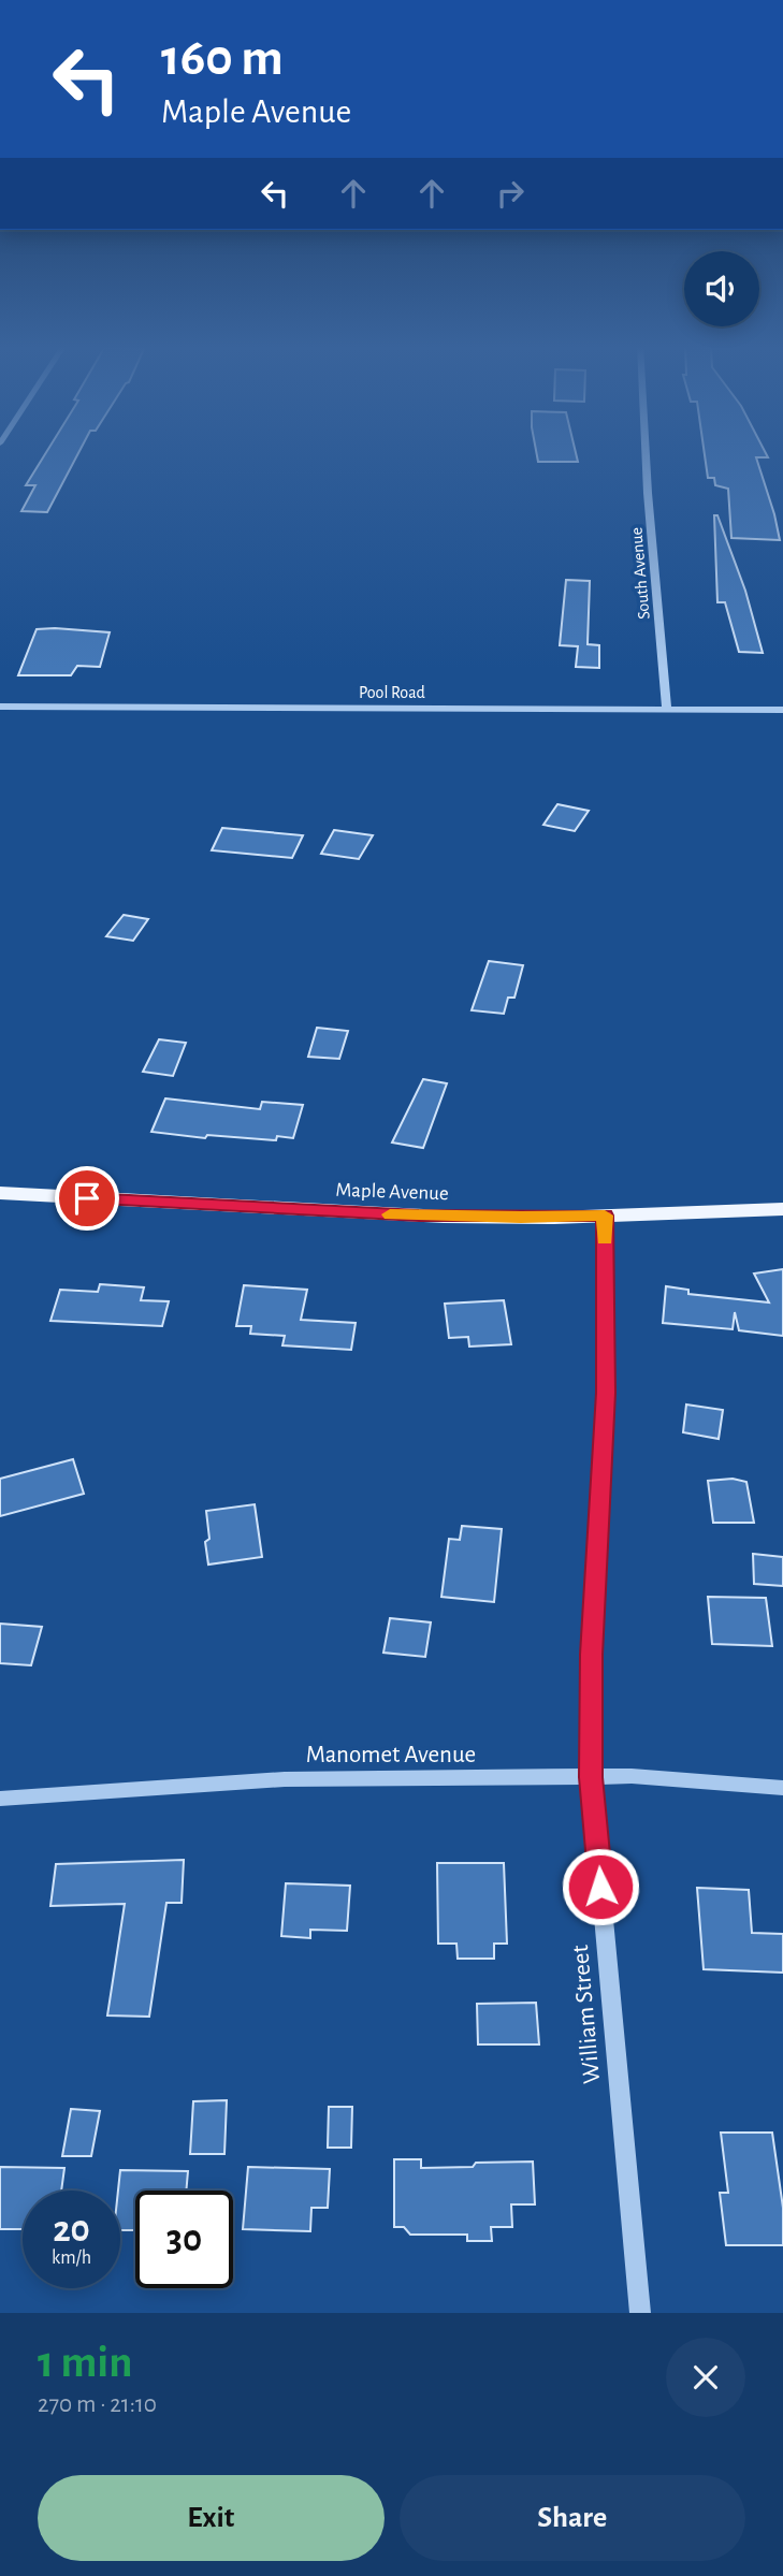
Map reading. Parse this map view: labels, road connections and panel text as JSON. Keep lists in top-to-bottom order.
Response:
{
  "streets": {
    "main road": ["Maple Avenue"],
    "street": [
      "South Avenue",
      "Pool Road",
      "Manomet Avenue",
      "William Street"
    ]
  },
  "crossings": [
    ["South Avenue", "Pool Road"],
    ["Maple Avenue", "William Street"],
    ["Manomet Avenue", "William Street"]
  ],
  "page": {
    "turn": ["160 m", "Maple Avenue"],
    "speed": "20 km/h",
    "limit": "30",
    "heading": ["1 min", "270 m · 21:10"],
    "buttons": ["Exit", "Share"]
  }
}
